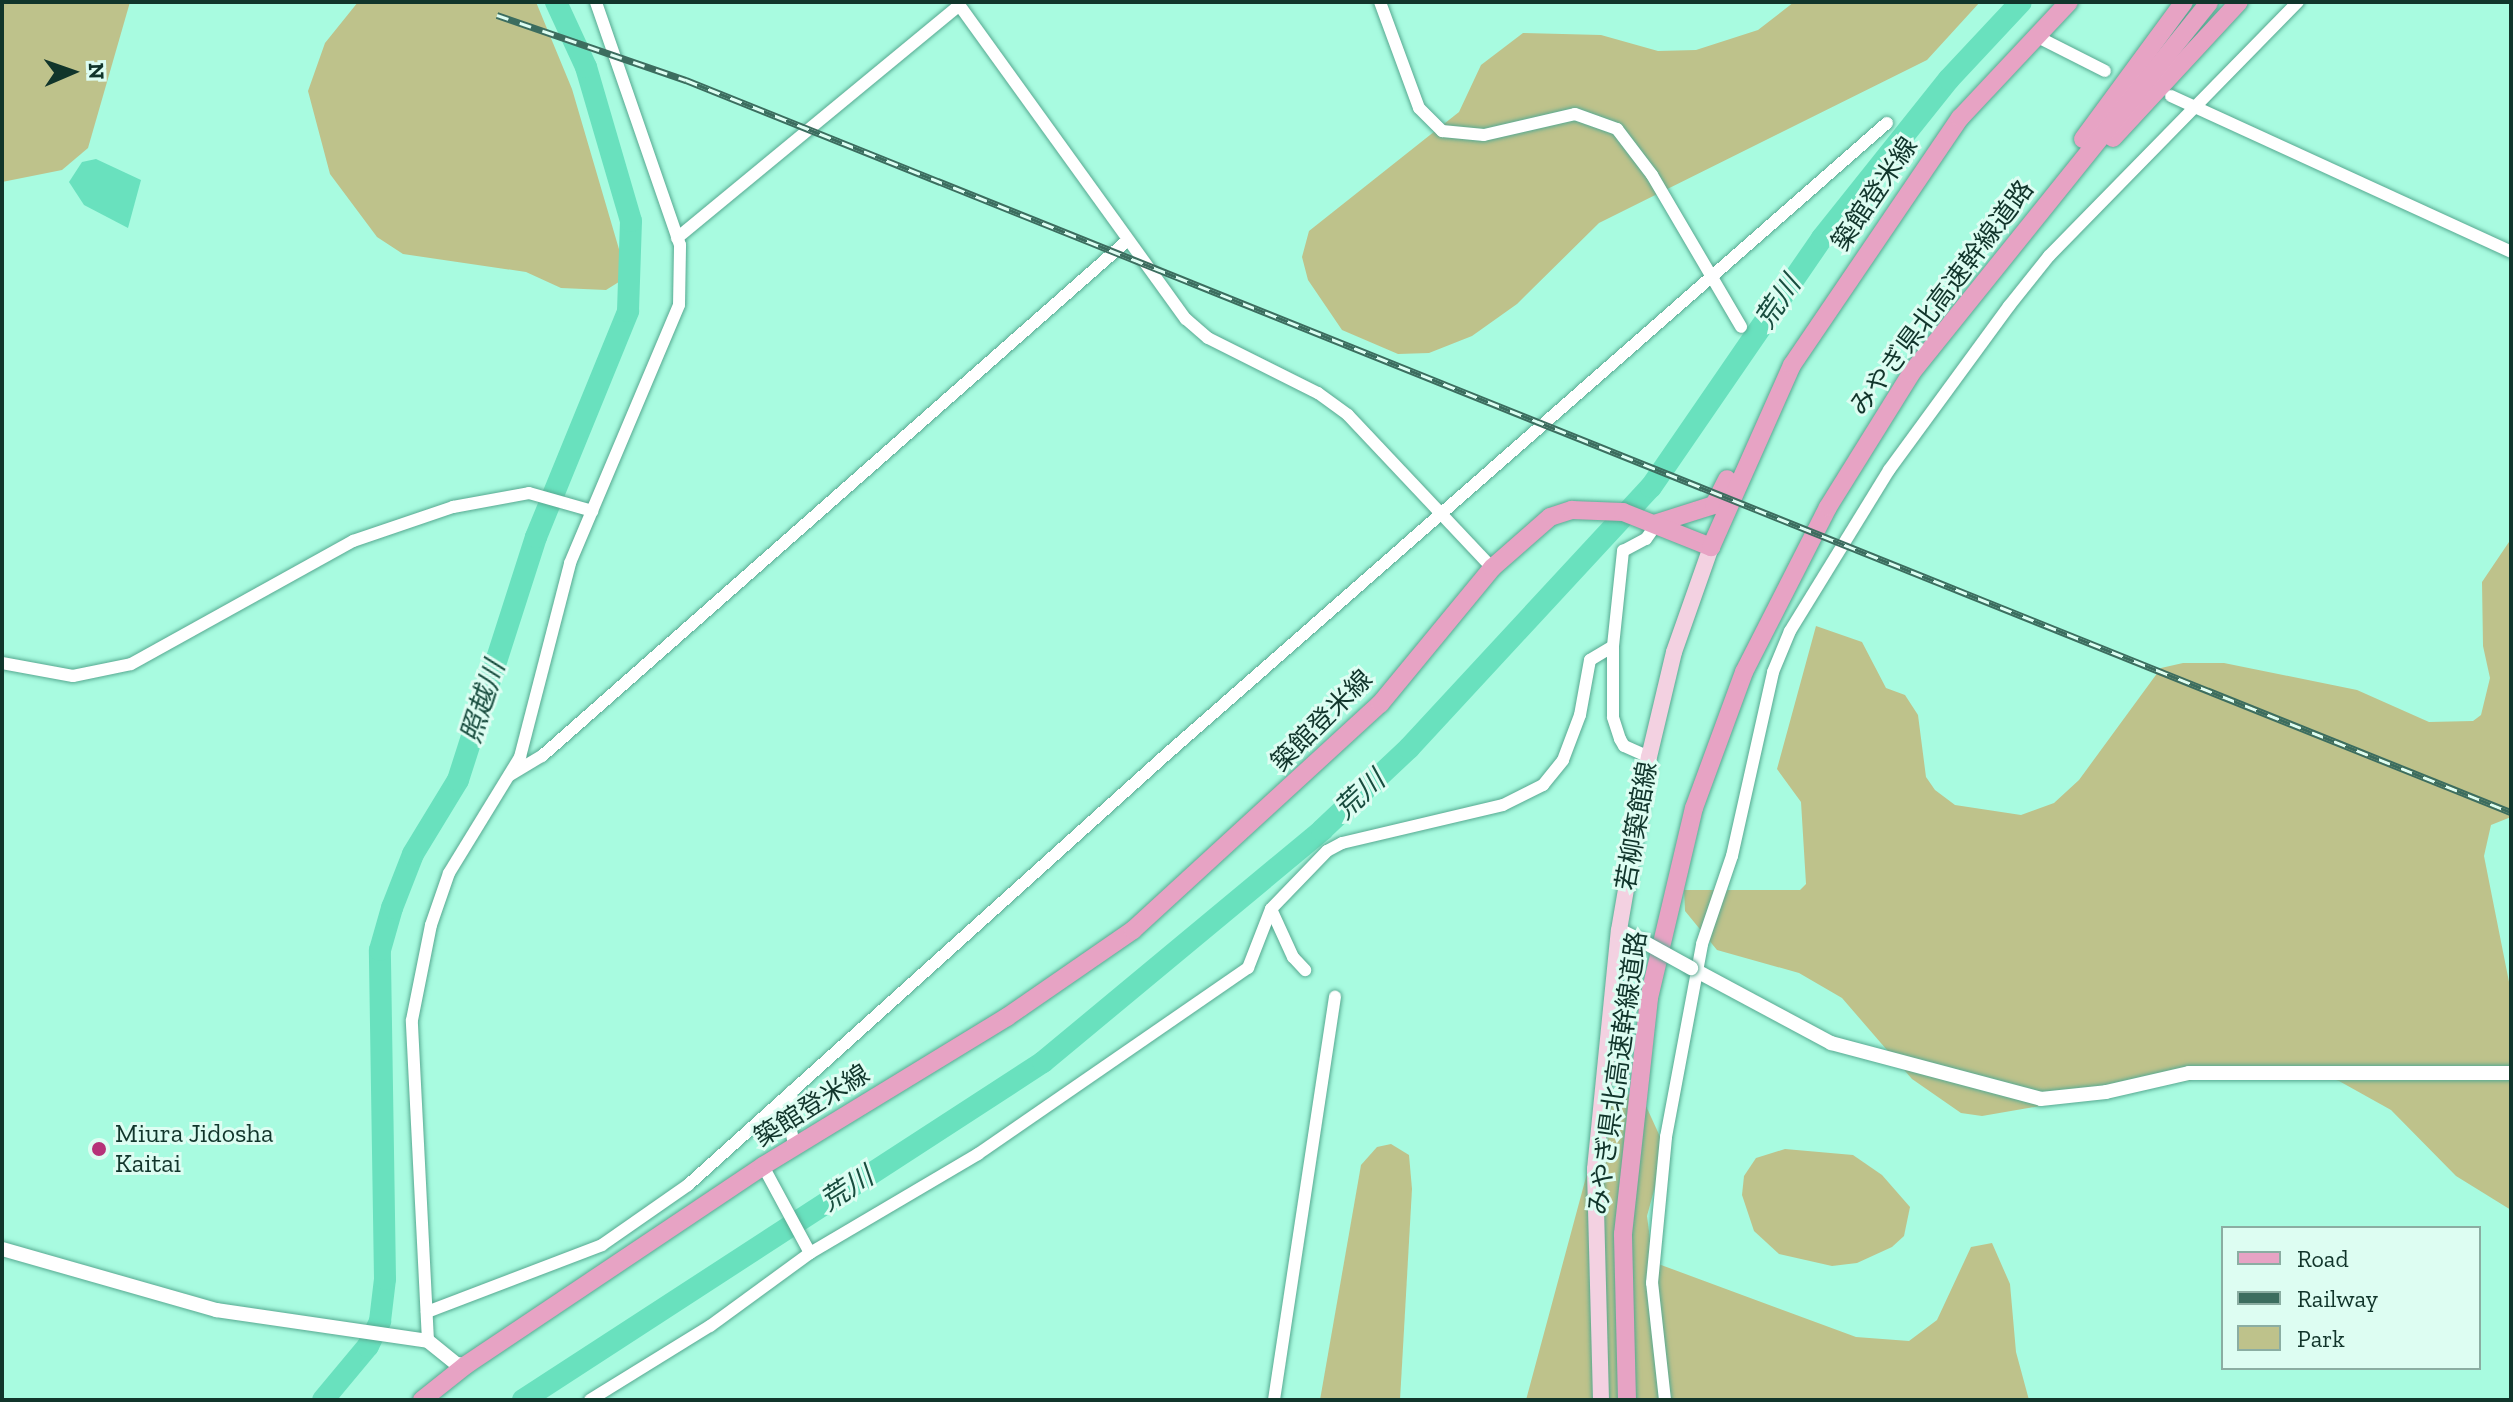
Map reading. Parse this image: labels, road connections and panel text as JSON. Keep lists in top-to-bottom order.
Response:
{
  "streets": {
    "main road": ["築館登米線", "みやぎ県北高速幹線道路", "若柳築館線"]
  },
  "crossings": [
    ["築館登米線", "若柳築館線"]
  ],
  "water": ["荒川", "照越川"],
  "places": ["Miura Jidosha Kaitai"],
  "legend": ["Road", "Railway", "Park"],
  "north": "right"
}
